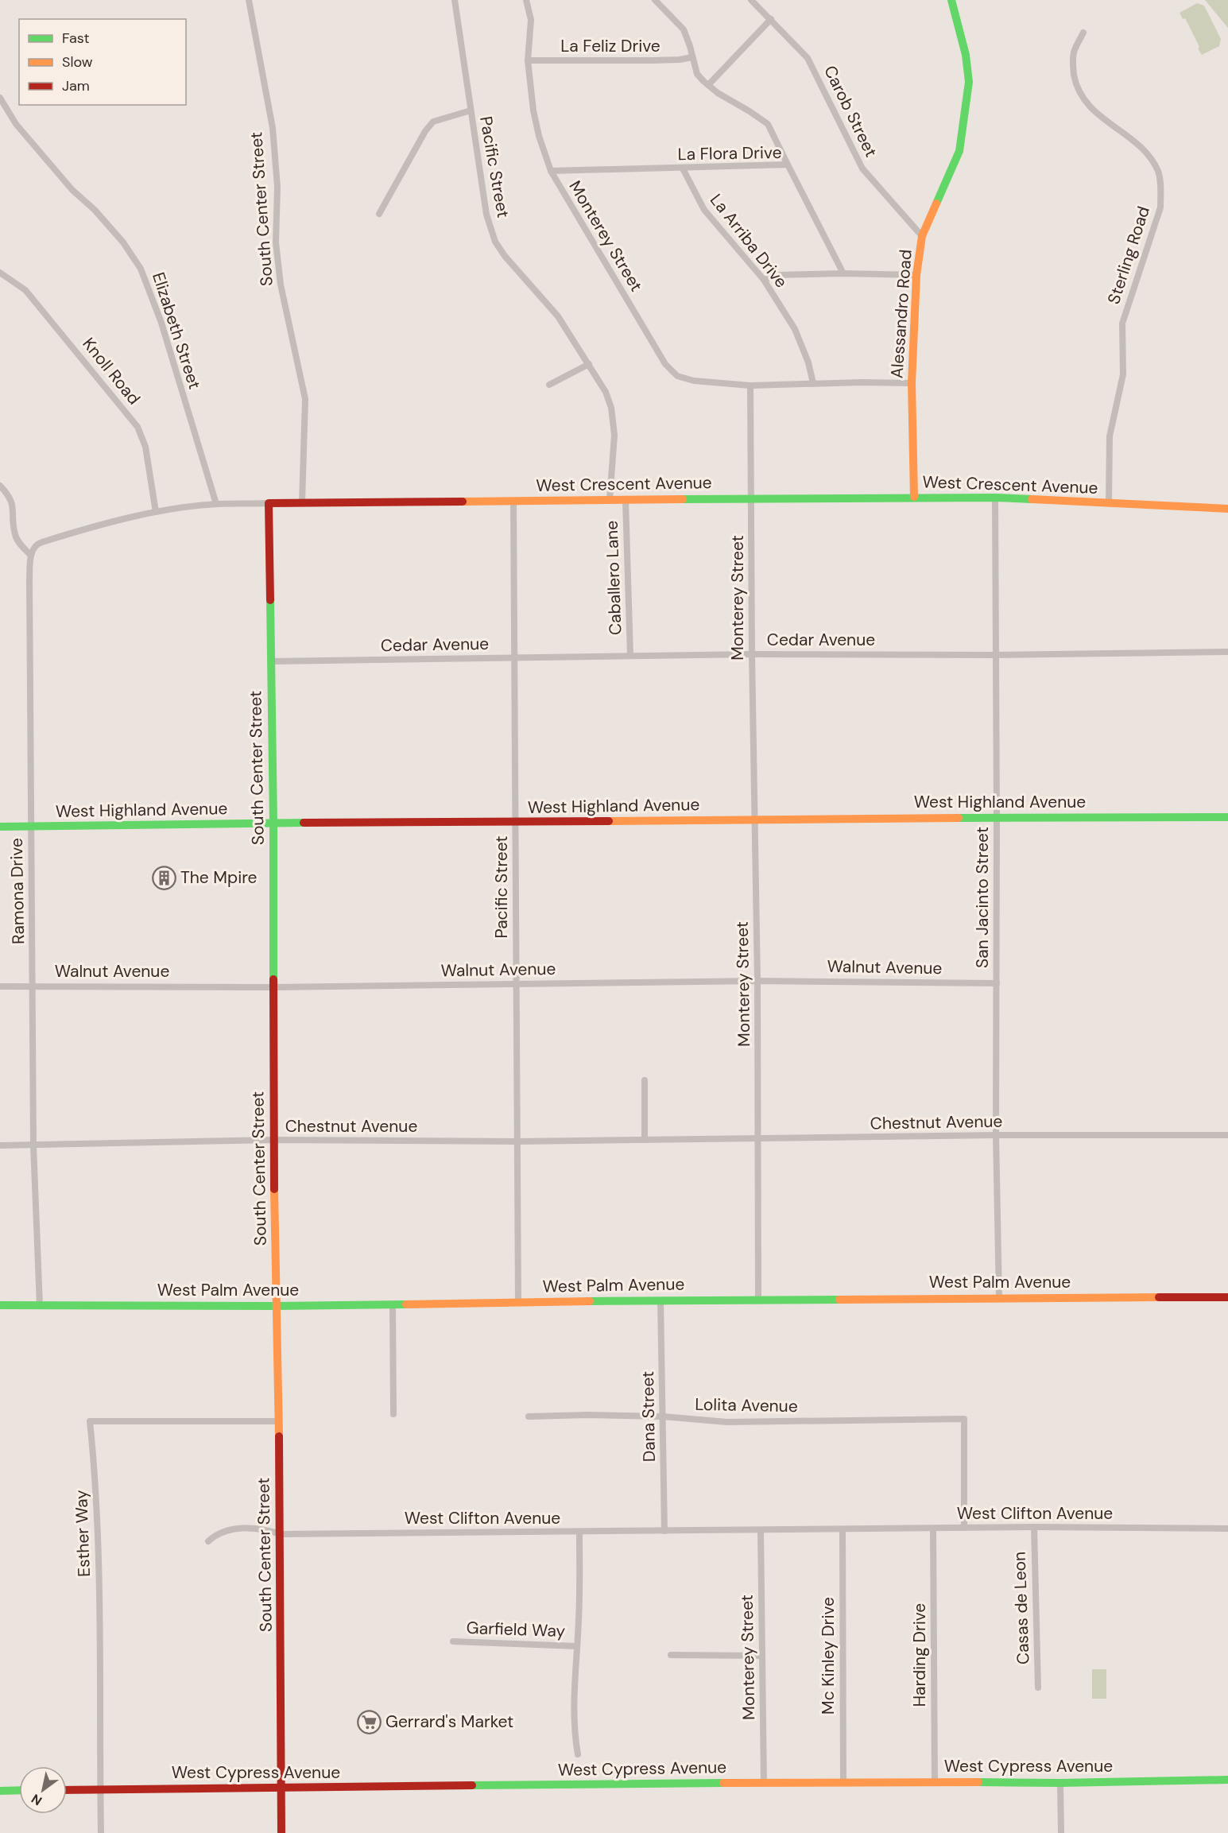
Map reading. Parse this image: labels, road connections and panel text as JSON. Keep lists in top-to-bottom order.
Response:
{
  "streets": {
    "street": [
      "La Feliz Drive",
      "Carob Street",
      "La Flora Drive",
      "Pacific Street",
      "South Center Street",
      "Monterey Street",
      "La Arriba Drive",
      "Sterling Road",
      "Alessandro Road",
      "Elizabeth Street",
      "Knoll Road",
      "West Crescent Avenue",
      "Caballero Lane",
      "Cedar Avenue",
      "West Highland Avenue",
      "Ramona Drive",
      "San Jacinto Street",
      "Walnut Avenue",
      "Chestnut Avenue",
      "West Palm Avenue",
      "Lolita Avenue",
      "Dana Street",
      "West Clifton Avenue",
      "Esther Way",
      "Casas de Leon",
      "Garfield Way",
      "Harding Drive",
      "Mc Kinley Drive",
      "West Cypress Avenue"
    ]
  },
  "crossings": [
    ["La Feliz Drive", "Monterey Street"],
    ["Carob Street", "Alessandro Road"],
    ["La Flora Drive", "Monterey Street"],
    ["La Flora Drive", "La Arriba Drive"],
    ["Pacific Street", "West Crescent Avenue"],
    ["Pacific Street", "Cedar Avenue"],
    ["Pacific Street", "West Highland Avenue"],
    ["Pacific Street", "Walnut Avenue"],
    ["Pacific Street", "Chestnut Avenue"],
    ["Pacific Street", "West Palm Avenue"],
    ["South Center Street", "West Crescent Avenue"],
    ["South Center Street", "Cedar Avenue"],
    ["South Center Street", "West Highland Avenue"],
    ["South Center Street", "Walnut Avenue"],
    ["South Center Street", "Chestnut Avenue"],
    ["South Center Street", "West Palm Avenue"],
    ["South Center Street", "West Clifton Avenue"],
    ["South Center Street", "Esther Way"],
    ["South Center Street", "West Cypress Avenue"],
    ["Monterey Street", "West Crescent Avenue"],
    ["Monterey Street", "Cedar Avenue"],
    ["Monterey Street", "West Highland Avenue"],
    ["Monterey Street", "Walnut Avenue"],
    ["Monterey Street", "Chestnut Avenue"],
    ["Monterey Street", "West Palm Avenue"],
    ["Monterey Street", "West Clifton Avenue"],
    ["Monterey Street", "West Cypress Avenue"],
    ["Sterling Road", "West Crescent Avenue"],
    ["Alessandro Road", "West Crescent Avenue"],
    ["Elizabeth Street", "West Crescent Avenue"],
    ["Knoll Road", "West Crescent Avenue"],
    ["West Crescent Avenue", "Caballero Lane"],
    ["West Crescent Avenue", "Ramona Drive"],
    ["West Crescent Avenue", "San Jacinto Street"],
    ["Caballero Lane", "Cedar Avenue"],
    ["Cedar Avenue", "San Jacinto Street"],
    ["West Highland Avenue", "Ramona Drive"],
    ["West Highland Avenue", "San Jacinto Street"],
    ["Ramona Drive", "Walnut Avenue"],
    ["Ramona Drive", "Chestnut Avenue"],
    ["Ramona Drive", "West Palm Avenue"],
    ["San Jacinto Street", "Walnut Avenue"],
    ["San Jacinto Street", "Chestnut Avenue"],
    ["San Jacinto Street", "West Palm Avenue"],
    ["West Palm Avenue", "Dana Street"],
    ["Lolita Avenue", "Dana Street"],
    ["Lolita Avenue", "West Clifton Avenue"],
    ["Dana Street", "West Clifton Avenue"],
    ["West Clifton Avenue", "Casas de Leon"],
    ["West Clifton Avenue", "Garfield Way"],
    ["West Clifton Avenue", "Harding Drive"],
    ["West Clifton Avenue", "Mc Kinley Drive"],
    ["Esther Way", "West Cypress Avenue"],
    ["Harding Drive", "West Cypress Avenue"],
    ["Mc Kinley Drive", "West Cypress Avenue"]
  ],
  "places": {
    "building": ["The Mpire"],
    "supermarket": ["Gerrard's Market"]
  },
  "legend": ["Fast", "Slow", "Jam"],
  "north": "bottom left"
}
